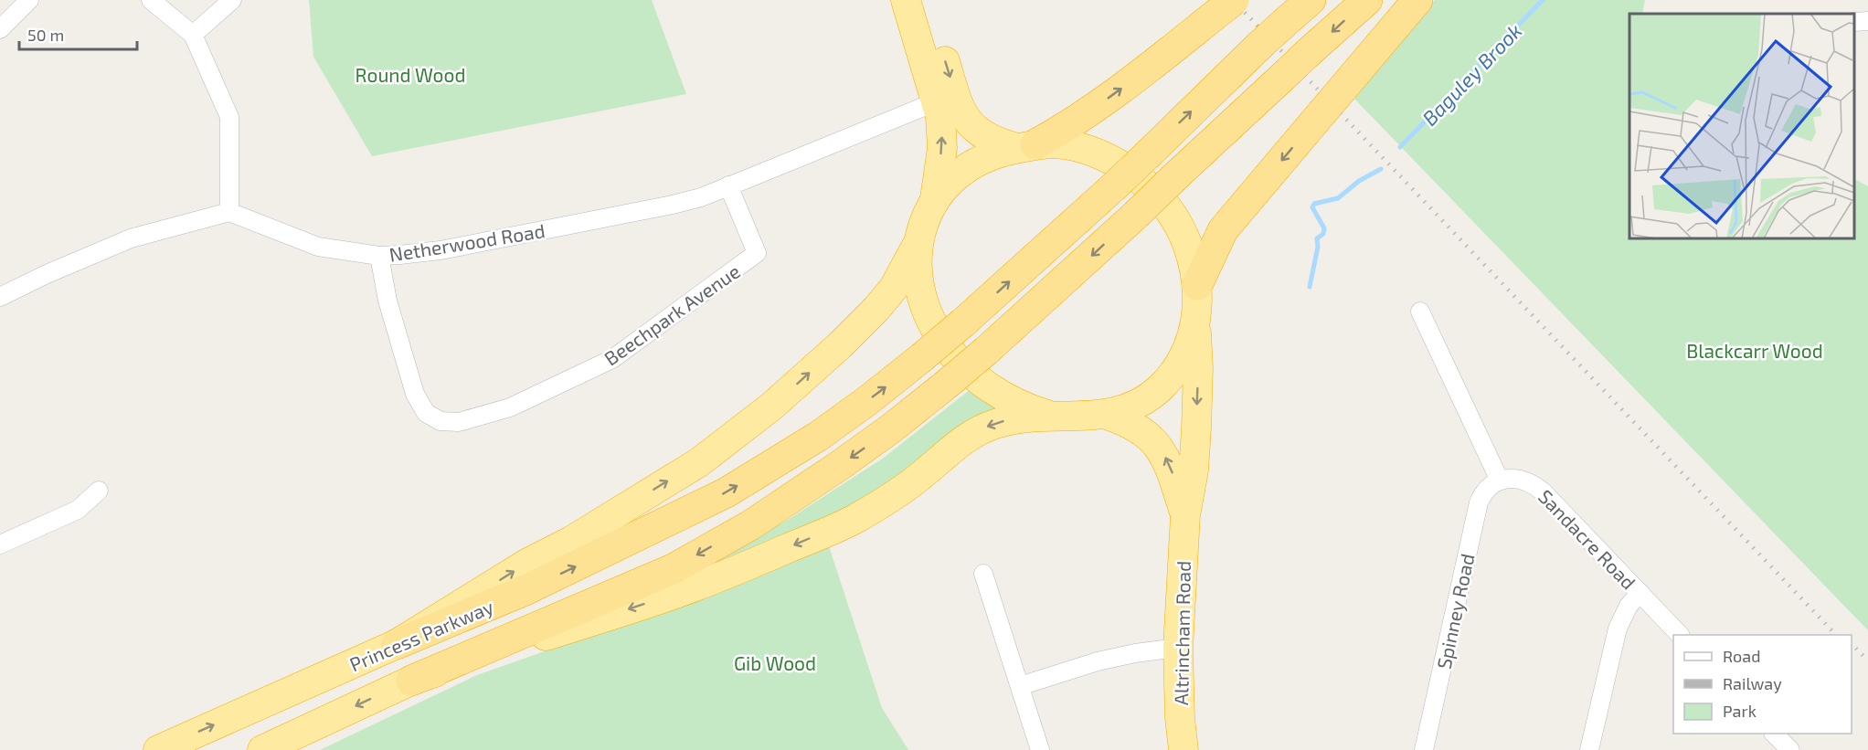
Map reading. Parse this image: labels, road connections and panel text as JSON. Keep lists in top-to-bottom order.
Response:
{
  "streets": {
    "highway": ["Altrincham Road", "Princess Parkway"],
    "street": [
      "Netherwood Road",
      "Beechpark Avenue",
      "Sandacre Road",
      "Spinney Road"
    ]
  },
  "crossings": [
    ["Netherwood Road", "Beechpark Avenue"],
    ["Sandacre Road", "Spinney Road"]
  ],
  "water": ["Baguley Brook"],
  "parks": ["Round Wood", "Blackcarr Wood", "Gib Wood"],
  "legend": ["Road", "Railway", "Park"],
  "scale_bar": "50 m"
}
